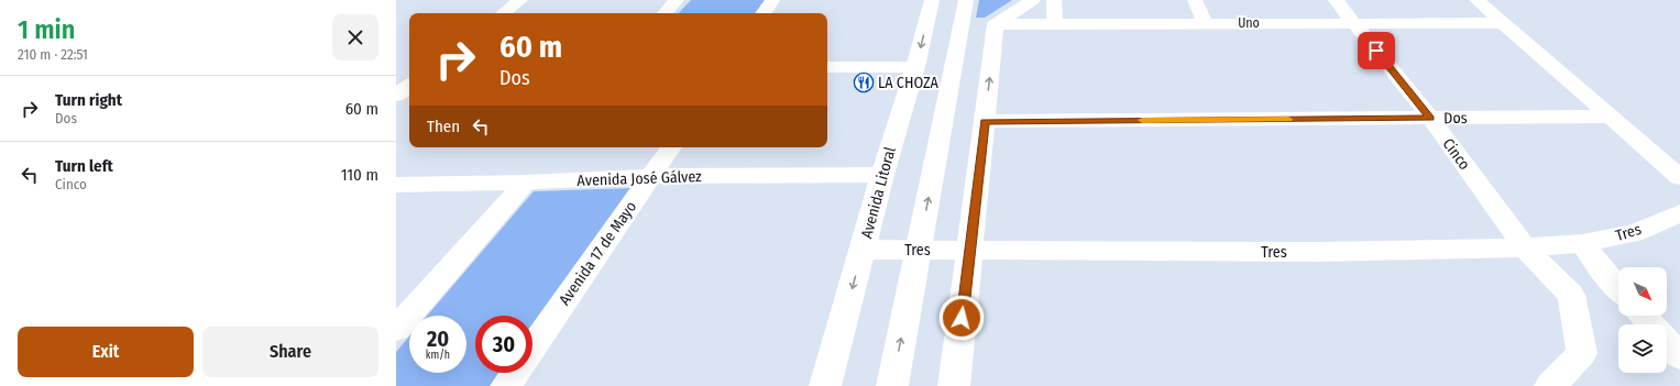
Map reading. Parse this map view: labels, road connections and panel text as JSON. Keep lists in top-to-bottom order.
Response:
{
  "streets": {
    "street": [
      "Uno",
      "Dos",
      "Cinco",
      "Avenida José Gálvez",
      "Avenida Litoral",
      "Tres",
      "Avenida 17 de Mayo"
    ]
  },
  "crossings": [
    ["Uno", "Cinco"],
    ["Dos", "Cinco"],
    ["Cinco", "Tres"],
    ["Avenida José Gálvez", "Avenida Litoral"],
    ["Avenida José Gálvez", "Avenida 17 de Mayo"],
    ["Avenida Litoral", "Tres"]
  ],
  "places": {
    "restaurant": ["LA CHOZA"]
  },
  "north": "bottom right",
  "page": {
    "heading": ["1 min", "210 m · 22:51"],
    "turn": ["60 m", "Dos"],
    "list": [
      {
        "name": "Turn right",
        "note": "Dos",
        "value": "60 m"
      },
      {
        "name": "Turn left",
        "note": "Cinco",
        "value": "110 m"
      }
    ],
    "then": "Then",
    "speed": "20 km/h",
    "limit": "30",
    "buttons": ["Exit", "Share"]
  }
}
